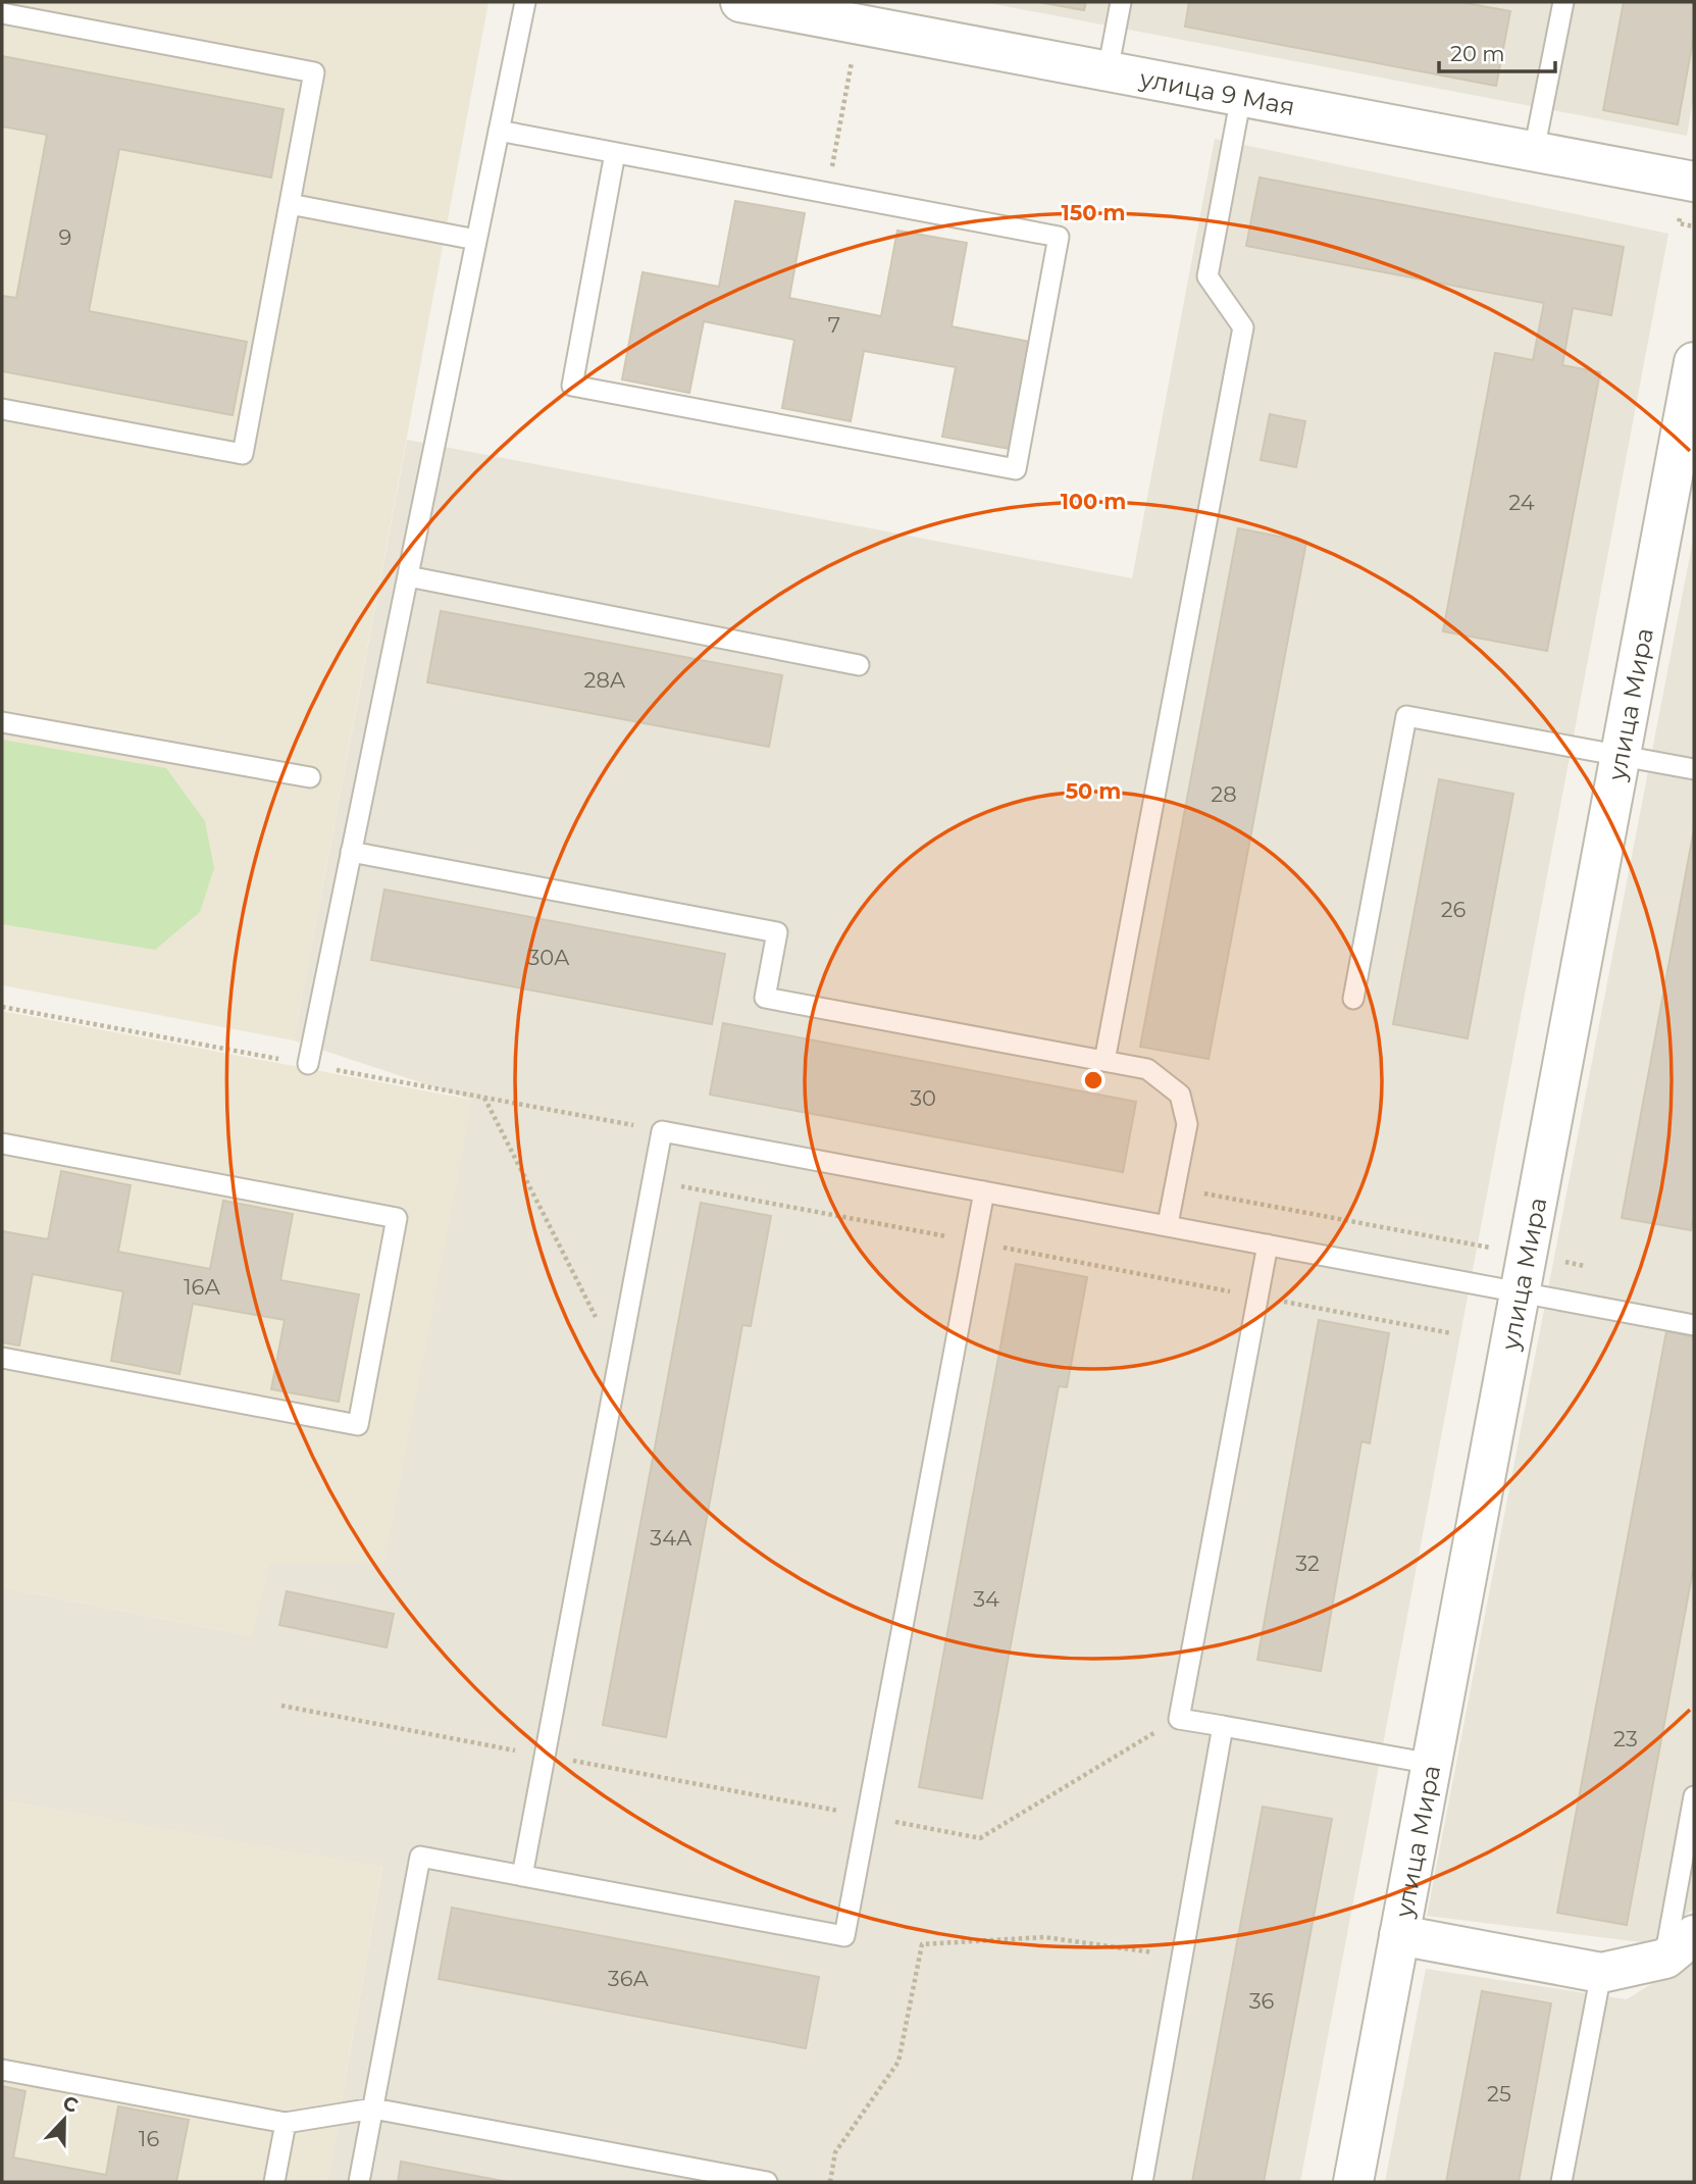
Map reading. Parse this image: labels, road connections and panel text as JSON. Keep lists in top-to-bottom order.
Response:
{
  "streets": {
    "street": ["улица 9 Мая", "улица Мира"]
  },
  "house_numbers": [
    "9",
    "7",
    "24",
    "28А",
    "28",
    "26",
    "30А",
    "30",
    "16А",
    "34А",
    "32",
    "34",
    "23",
    "36А",
    "36",
    "25",
    "16"
  ],
  "scale_bar": "20 m",
  "north": "top",
  "rings": ["150 m", "100 m", "50 m"]
}
